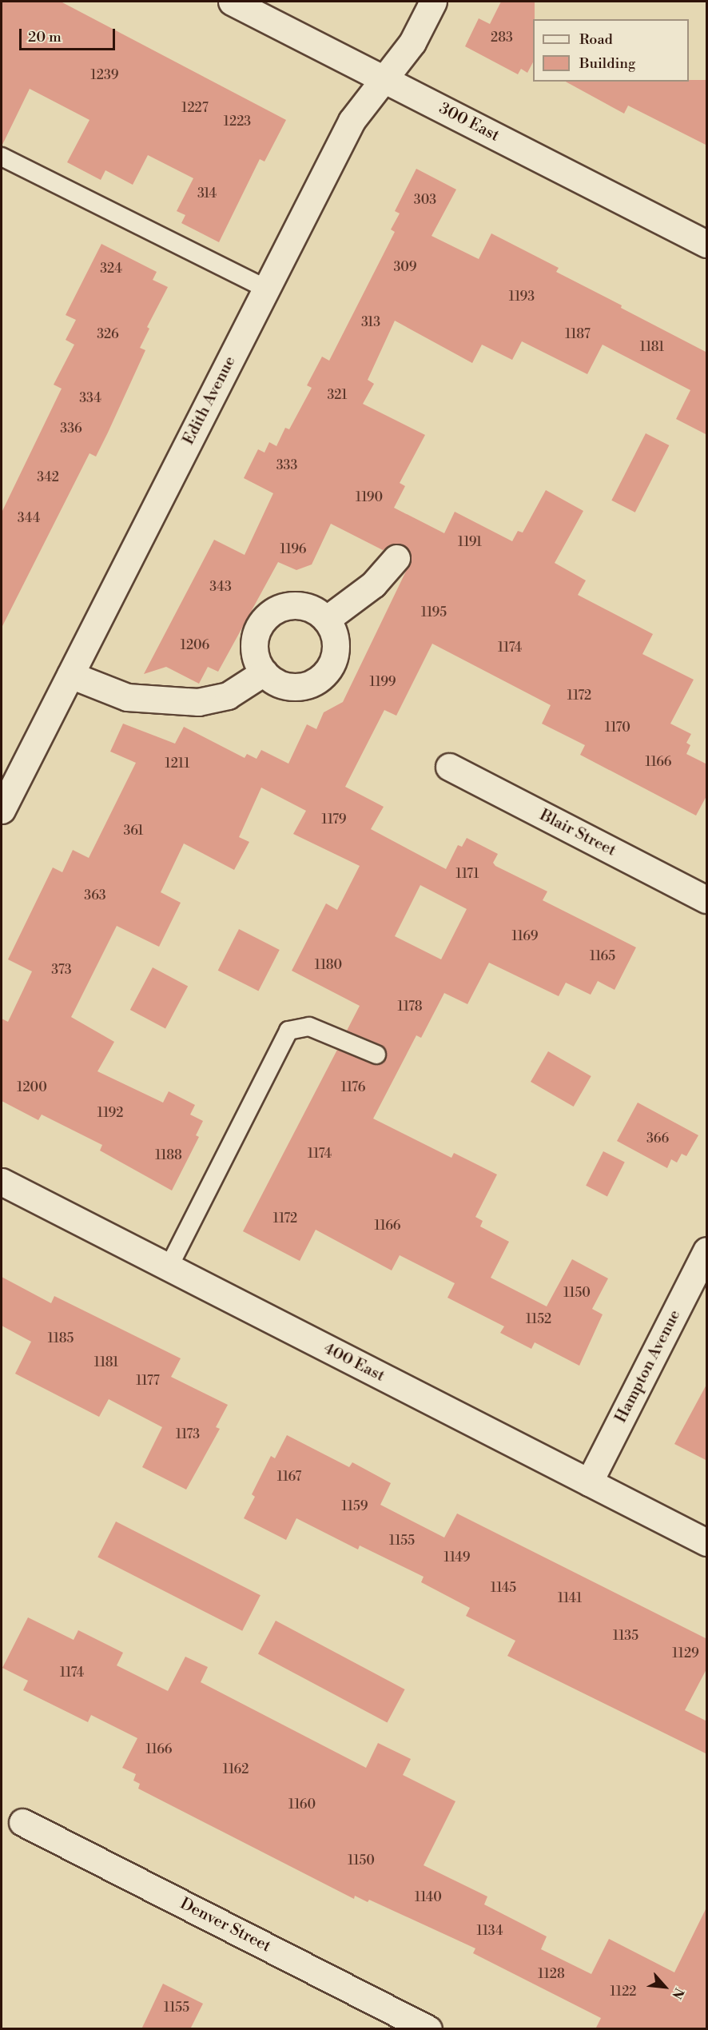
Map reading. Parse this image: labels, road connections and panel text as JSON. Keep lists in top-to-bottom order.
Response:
{
  "streets": {
    "street": [
      "300 East",
      "Edith Avenue",
      "Blair Street",
      "400 East",
      "Hampton Avenue",
      "Denver Street"
    ]
  },
  "crossings": [
    ["300 East", "Edith Avenue"],
    ["400 East", "Hampton Avenue"]
  ],
  "house_numbers": [
    "283",
    "1239",
    "1227",
    "1223",
    "314",
    "303",
    "309",
    "324",
    "1193",
    "313",
    "326",
    "1187",
    "1181",
    "321",
    "334",
    "336",
    "333",
    "342",
    "1190",
    "344",
    "1191",
    "1196",
    "343",
    "1195",
    "1206",
    "1174",
    "1199",
    "1172",
    "1170",
    "1166",
    "1211",
    "1179",
    "361",
    "1171",
    "363",
    "1169",
    "1165",
    "1180",
    "373",
    "1178",
    "1200",
    "1176",
    "1192",
    "366",
    "1174",
    "1188",
    "1172",
    "1166",
    "1150",
    "1152",
    "1185",
    "1181",
    "1177",
    "1173",
    "1167",
    "1159",
    "1155",
    "1149",
    "1145",
    "1141",
    "1135",
    "1129",
    "1174",
    "1166",
    "1162",
    "1160",
    "1150",
    "1140",
    "1134",
    "1128",
    "1122",
    "1155"
  ],
  "legend": ["Road", "Building"],
  "scale_bar": "20 m",
  "north": "bottom right"
}
